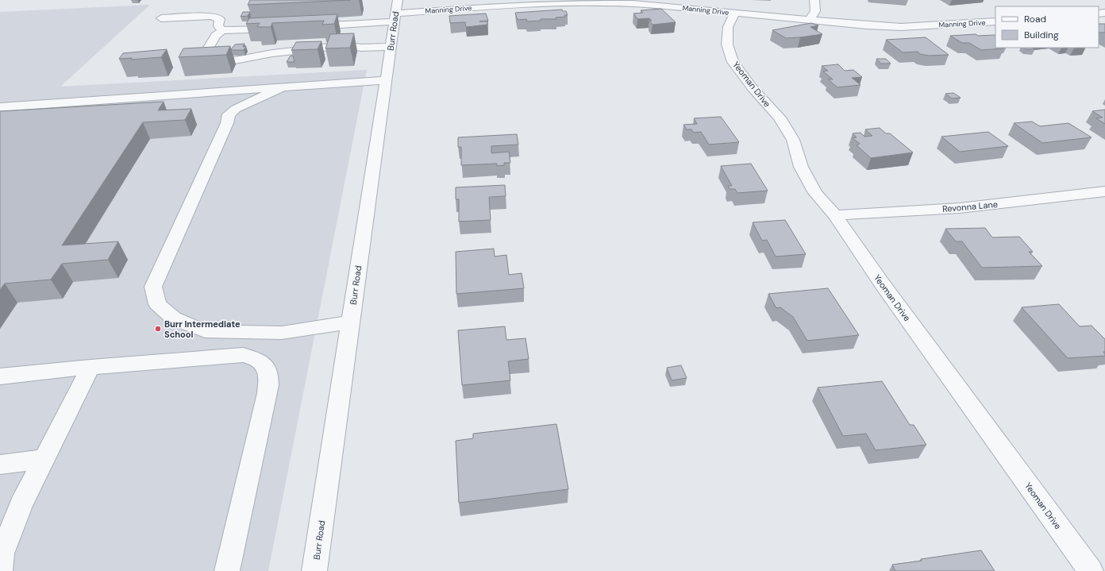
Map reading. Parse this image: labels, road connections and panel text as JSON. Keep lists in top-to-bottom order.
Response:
{
  "streets": {
    "street": [
      "Manning Drive",
      "Burr Road",
      "Yeoman Drive",
      "Revonna Lane"
    ]
  },
  "crossings": [
    ["Manning Drive", "Burr Road"],
    ["Manning Drive", "Yeoman Drive"],
    ["Yeoman Drive", "Revonna Lane"]
  ],
  "places": ["Burr Intermediate School"],
  "legend": ["Road", "Building"]
}
